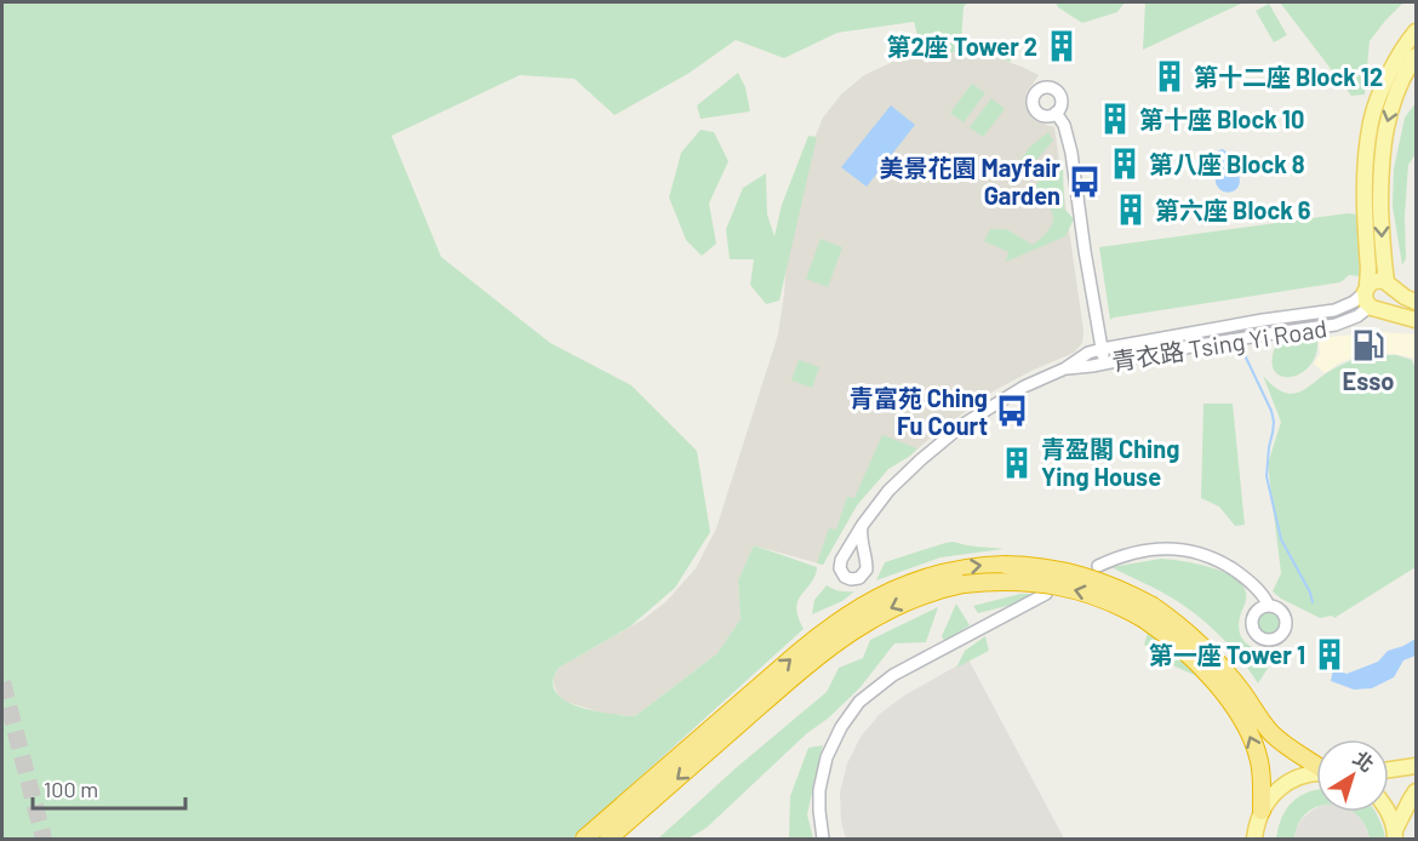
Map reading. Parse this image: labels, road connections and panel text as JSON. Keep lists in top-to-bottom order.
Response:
{
  "streets": {
    "street": ["青衣路 Tsing Yi Road"]
  },
  "places": {
    "building": [
      "第2座 Tower 2",
      "第十二座 Block 12",
      "第十座 Block 10",
      "第八座 Block 8",
      "第六座 Block 6",
      "青盈閣 Ching Ying House",
      "第一座 Tower 1"
    ],
    "bus stop": ["美景花園 Mayfair Garden", "青富苑 Ching Fu Court"],
    "fuel station": ["Esso"]
  },
  "scale_bar": "100 m",
  "north": "top right"
}
